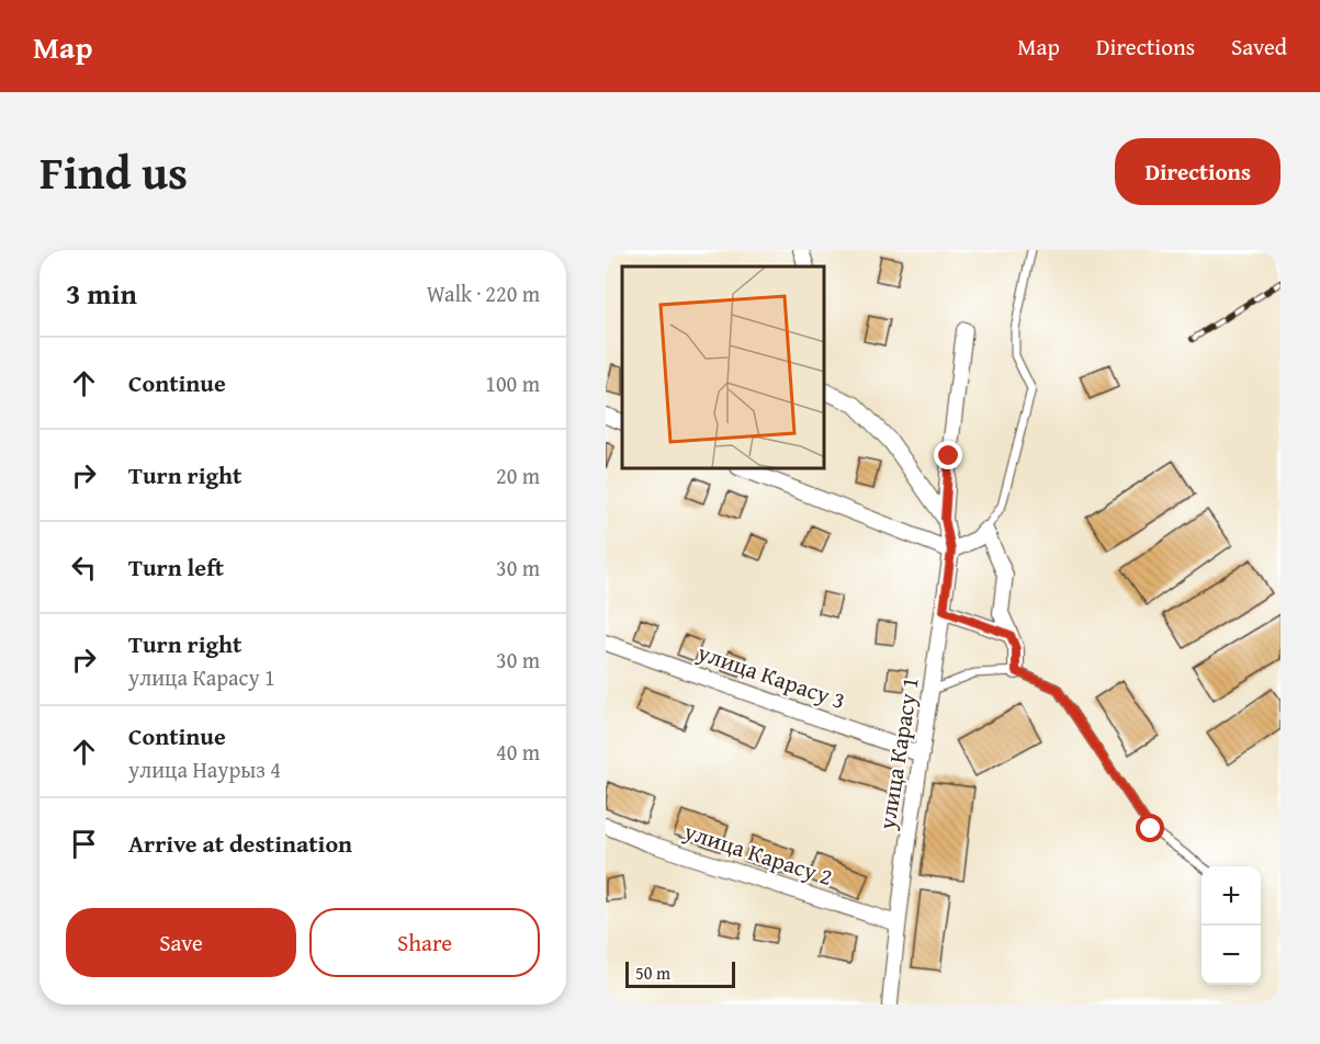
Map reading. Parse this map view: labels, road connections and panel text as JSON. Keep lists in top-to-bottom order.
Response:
{
  "streets": {
    "street": ["улица Карасу 3", "улица Карасу 1", "улица Карасу 2"]
  },
  "crossings": [
    ["улица Карасу 3", "улица Карасу 1"],
    ["улица Карасу 1", "улица Карасу 2"]
  ],
  "scale_bar": "50 m",
  "page": {
    "header": "Map",
    "nav": ["Map", "Directions", "Saved"],
    "title": "Find us",
    "buttons": [
      "Directions",
      ["Save", "Share"]
    ],
    "heading": ["3 min", "Walk · 220 m"],
    "list": [
      ["Continue", "100 m"],
      ["Turn right", "20 m"],
      ["Turn left", "30 m"],
      ["Turn right", "улица Карасу 1", "30 m"],
      ["Continue", "улица Наурыз 4", "40 m"],
      "Arrive at destination"
    ],
    "map_buttons": ["+", "−"],
    "scale": "50 m"
  }
}
